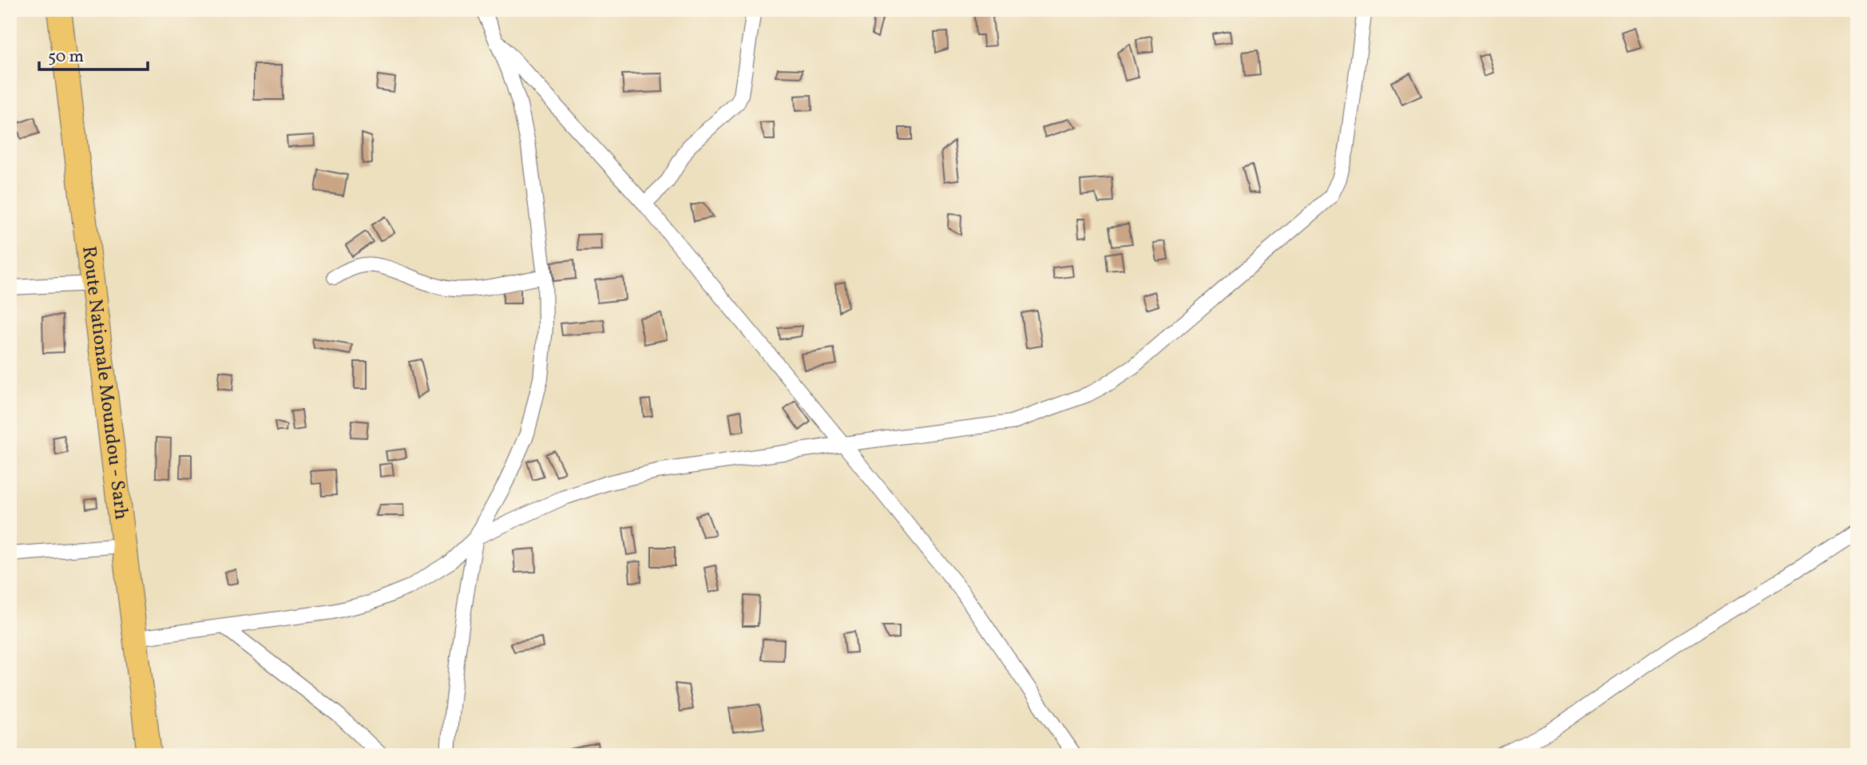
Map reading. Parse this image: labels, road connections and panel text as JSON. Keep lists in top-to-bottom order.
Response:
{
  "streets": {
    "highway": ["Route Nationale Moundou - Sarh"]
  },
  "scale_bar": "50 m"
}
